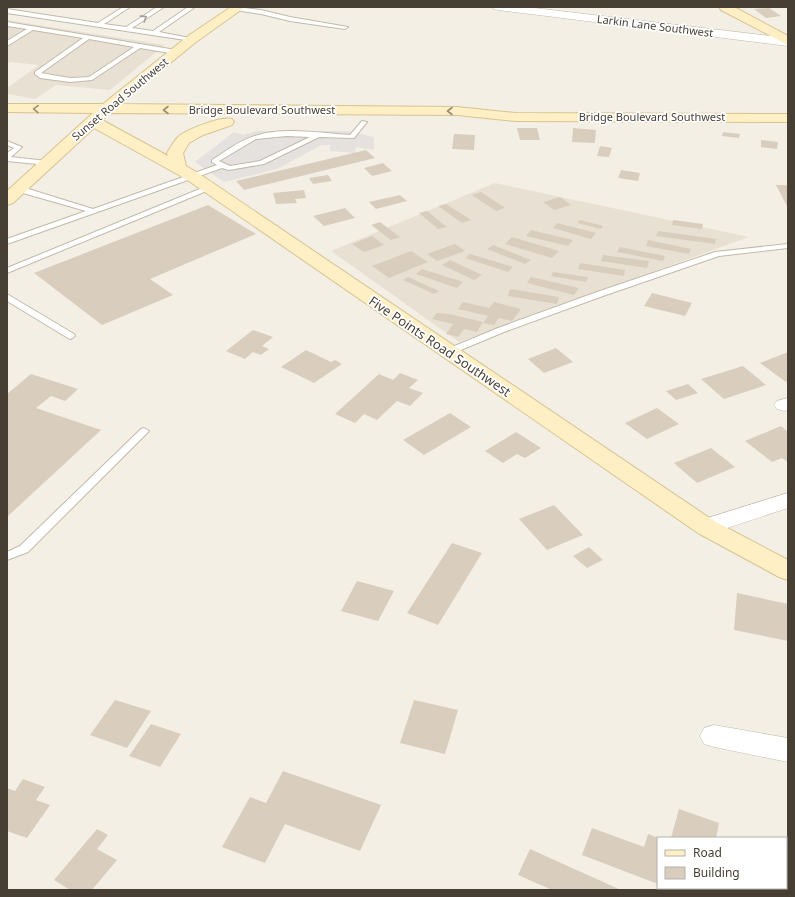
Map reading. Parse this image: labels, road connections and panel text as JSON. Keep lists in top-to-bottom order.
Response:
{
  "streets": {
    "main road": ["Sunset Road Southwest", "Bridge Boulevard Southwest", "Five Points Road Southwest"],
    "street": ["Larkin Lane Southwest"]
  },
  "crossings": [
    ["Sunset Road Southwest", "Bridge Boulevard Southwest"],
    ["Sunset Road Southwest", "Five Points Road Southwest"],
    ["Bridge Boulevard Southwest", "Five Points Road Southwest"]
  ],
  "legend": ["Road", "Building"]
}
